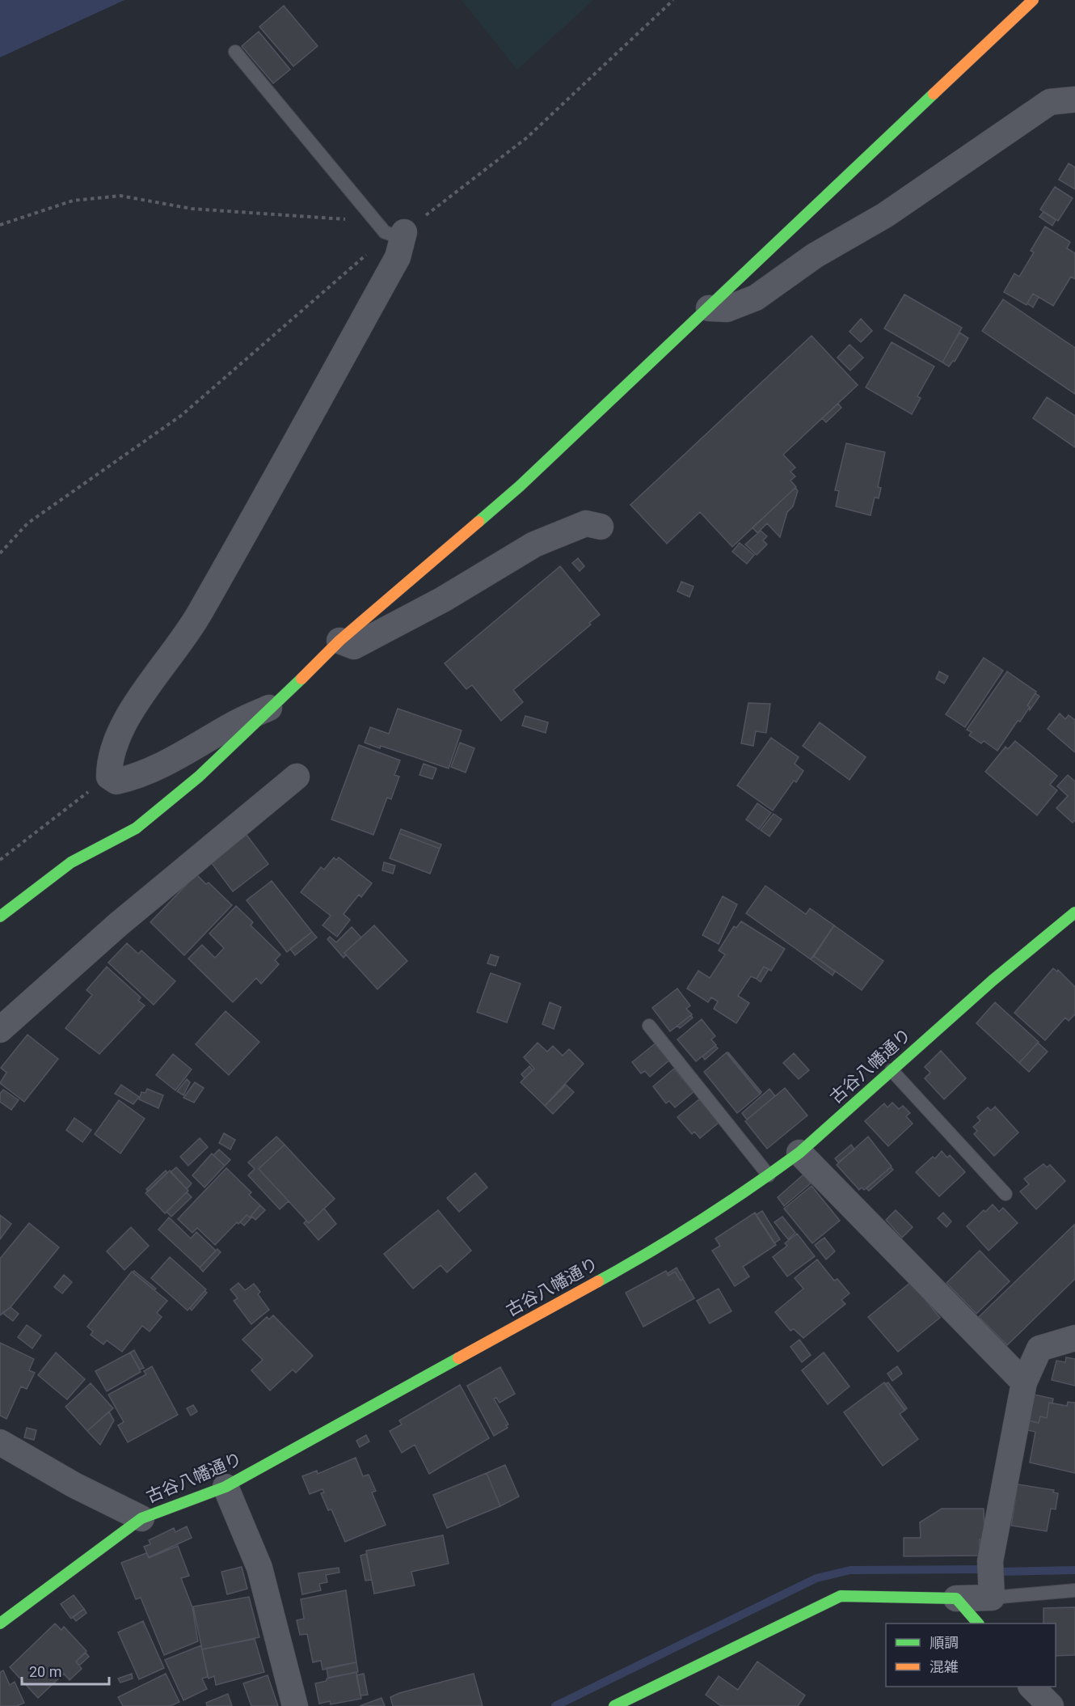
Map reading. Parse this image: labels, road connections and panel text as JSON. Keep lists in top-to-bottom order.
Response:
{
  "streets": {
    "street": ["古谷八幡通り"]
  },
  "legend": ["順調", "混雑"],
  "scale_bar": "20 m"
}
